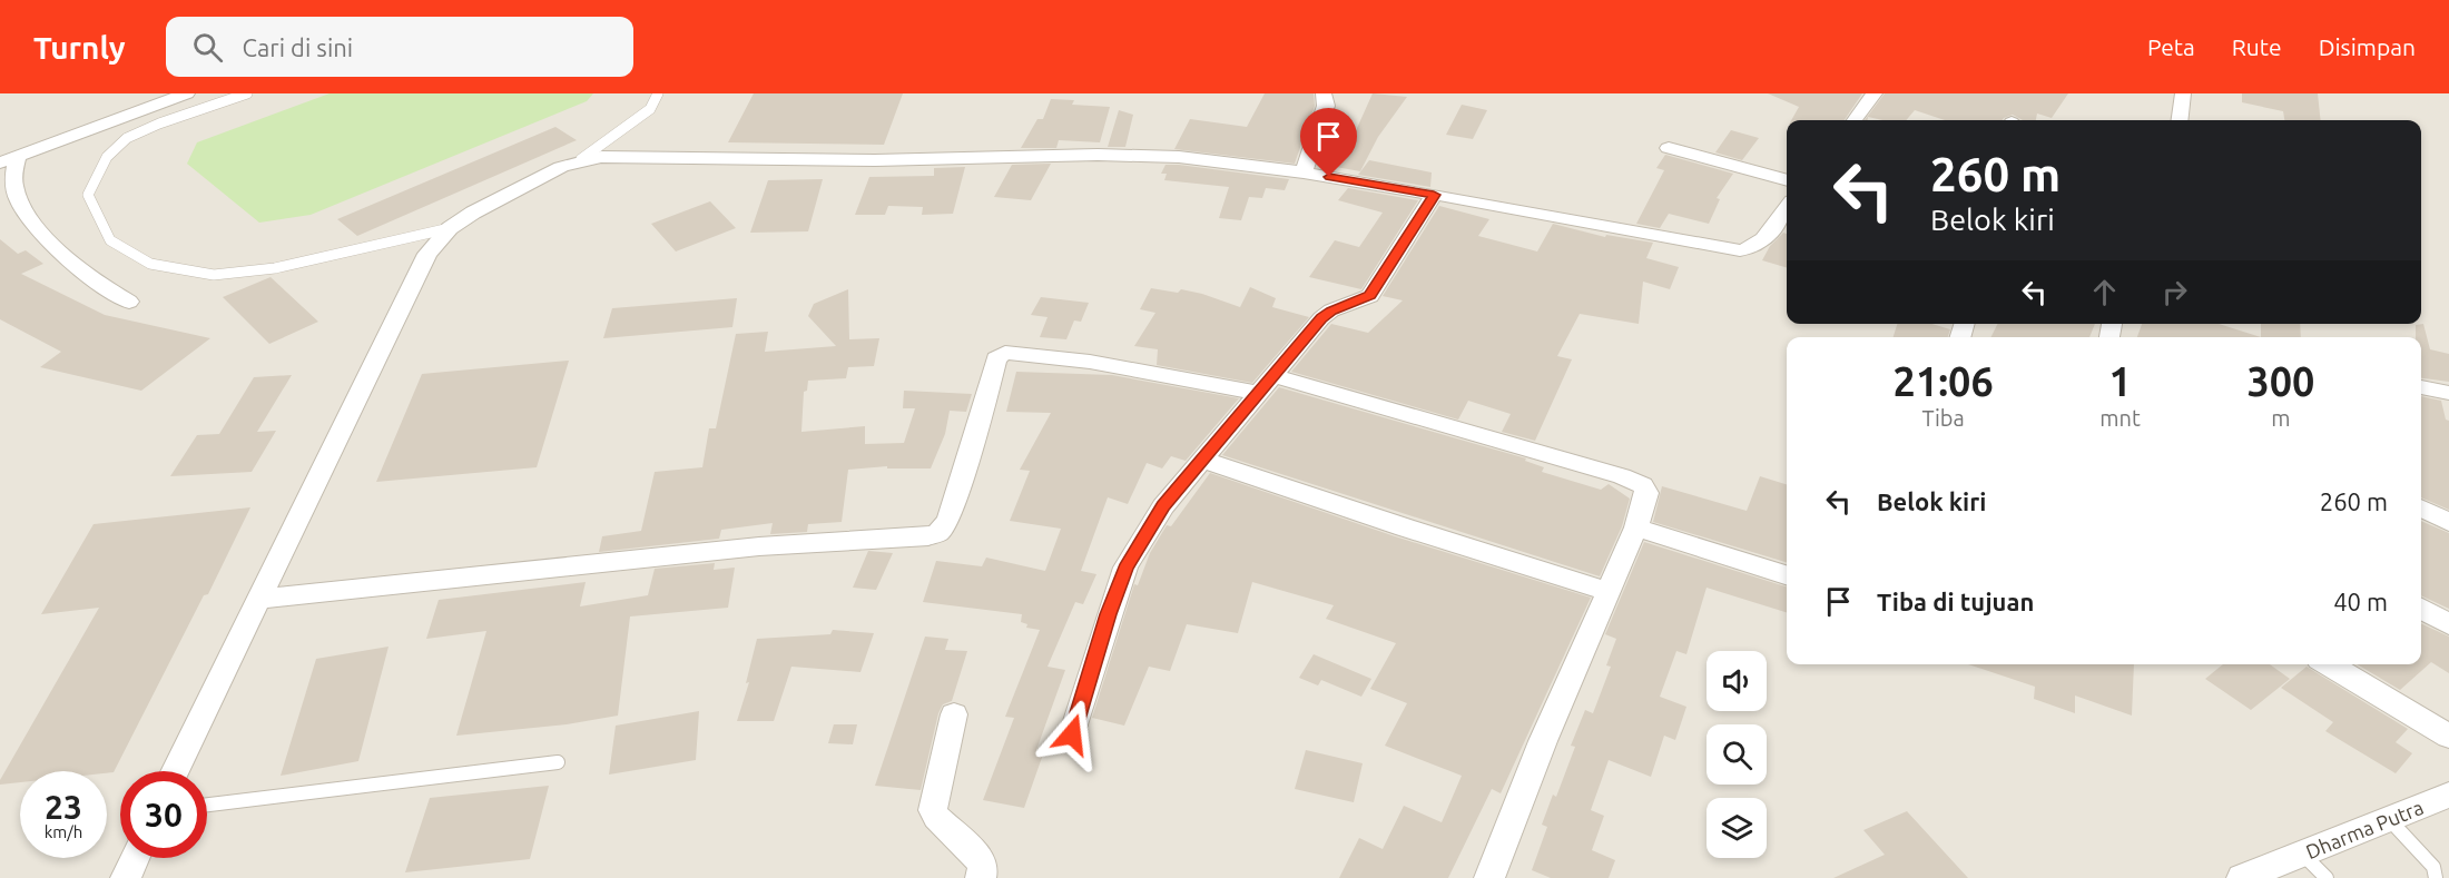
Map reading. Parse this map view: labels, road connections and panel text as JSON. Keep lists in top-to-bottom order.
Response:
{
  "streets": {
    "street": ["Dharma Putra"]
  },
  "page": {
    "header": "Turnly",
    "search": "Cari di sini",
    "nav": ["Peta", "Rute", "Disimpan"],
    "turn": ["260 m", "Belok kiri"],
    "eta": [
      "21:06",
      "Tiba",
      "1",
      "mnt",
      "300",
      "m"
    ],
    "list": [
      {
        "name": "Belok kiri",
        "value": "260 m"
      },
      {
        "name": "Tiba di tujuan",
        "value": "40 m"
      }
    ],
    "speed": "23 km/h",
    "limit": "30"
  }
}
